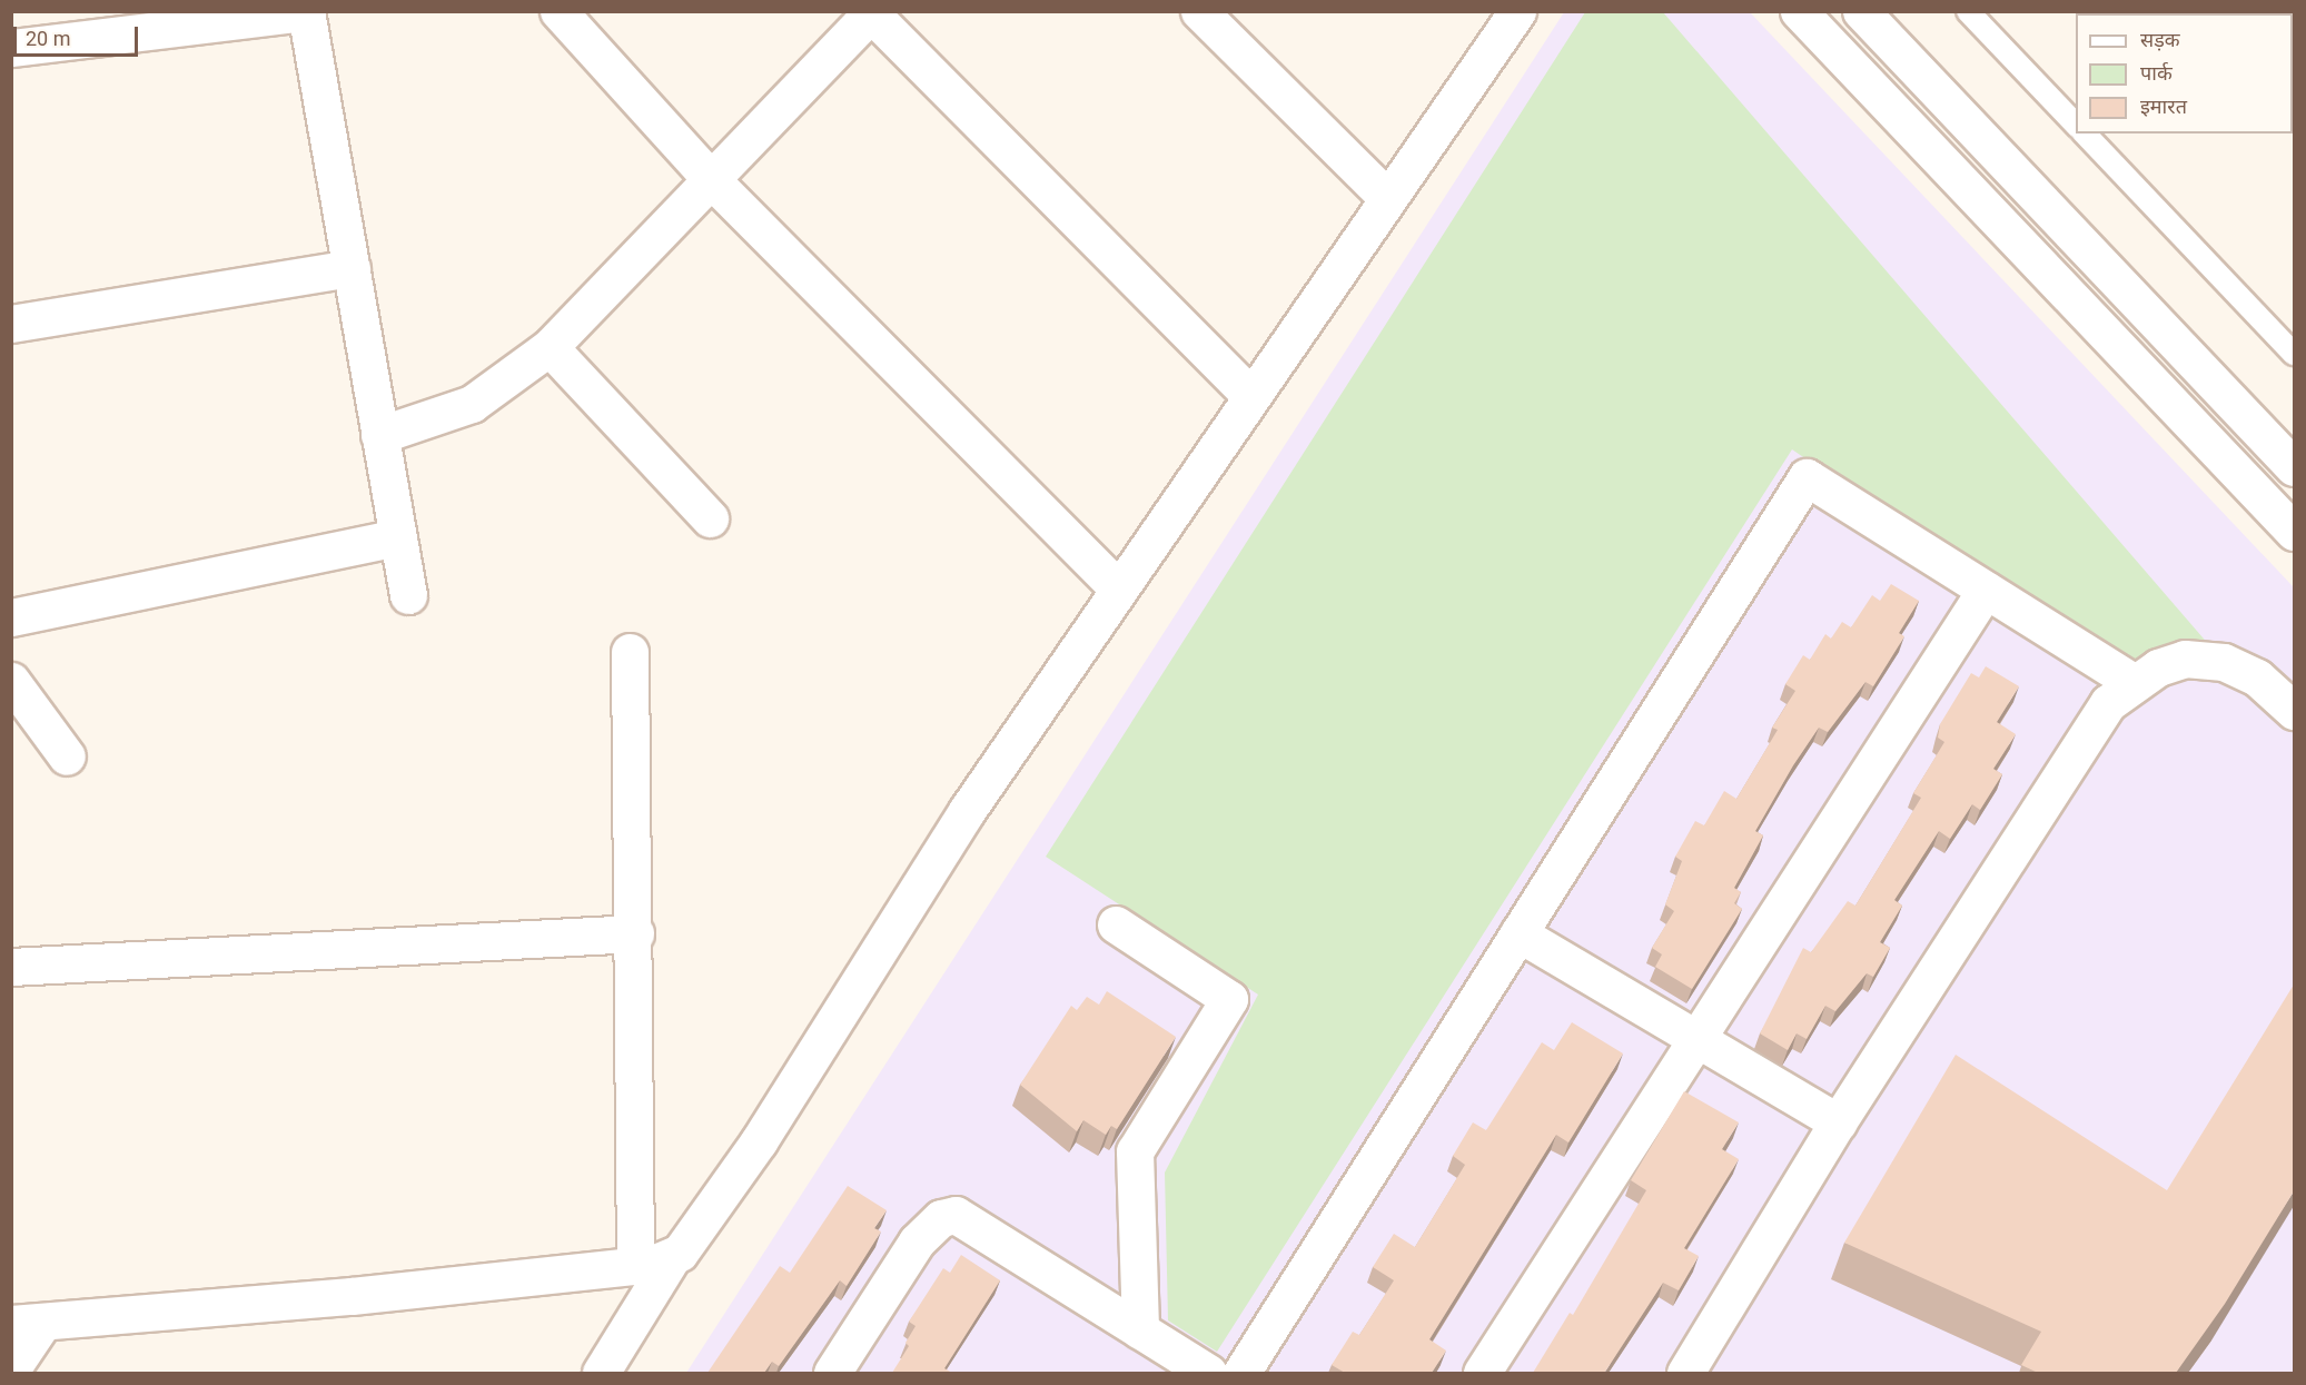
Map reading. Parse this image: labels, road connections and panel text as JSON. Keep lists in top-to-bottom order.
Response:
{
  "legend": ["सड़क", "पार्क", "इमारत"],
  "scale_bar": "20 m"
}
